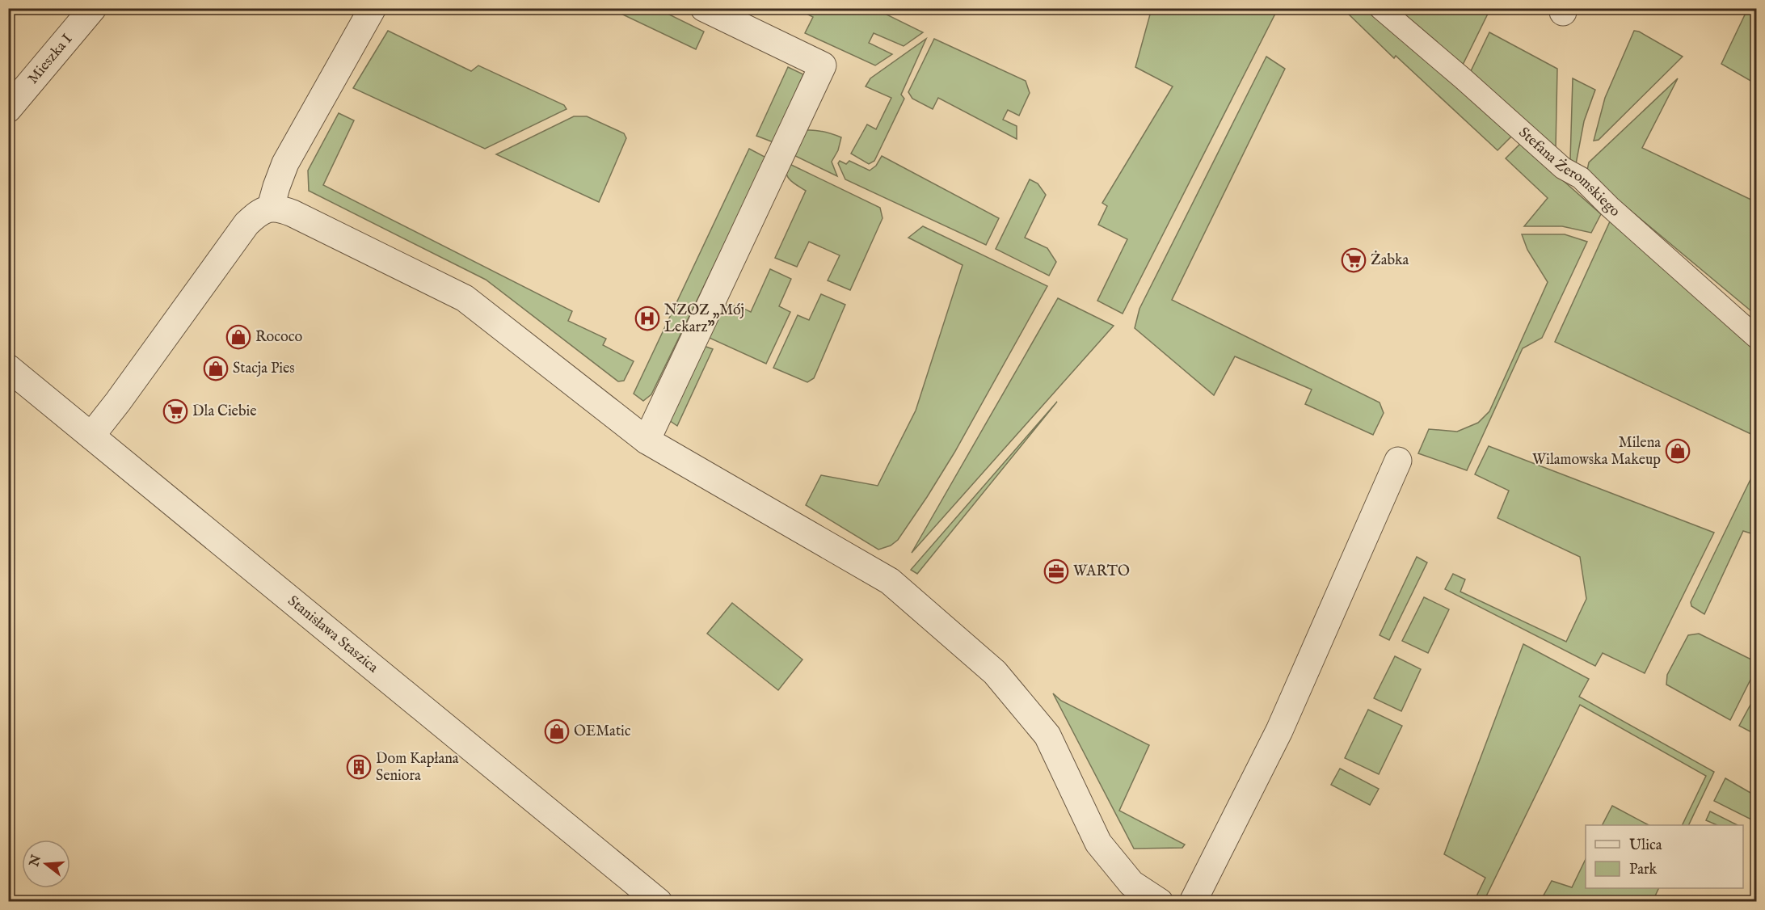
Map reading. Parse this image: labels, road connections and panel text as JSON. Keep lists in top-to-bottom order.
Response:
{
  "streets": {
    "street": ["Mieszka I", "Stefana Żeromskiego", "Stanisława Staszica"]
  },
  "places": {
    "supermarket": ["Żabka", "Dla Ciebie"],
    "hospital": ["NZOZ „Mój Lekarz”"],
    "shop": [
      "Rococo",
      "Stacja Pies",
      "Milena Wilamowska Makeup",
      "OEMatic"
    ],
    "office": ["WARTO"],
    "building": ["Dom Kapłana Seniora"]
  },
  "legend": ["Ulica", "Park"],
  "north": "left"
}
